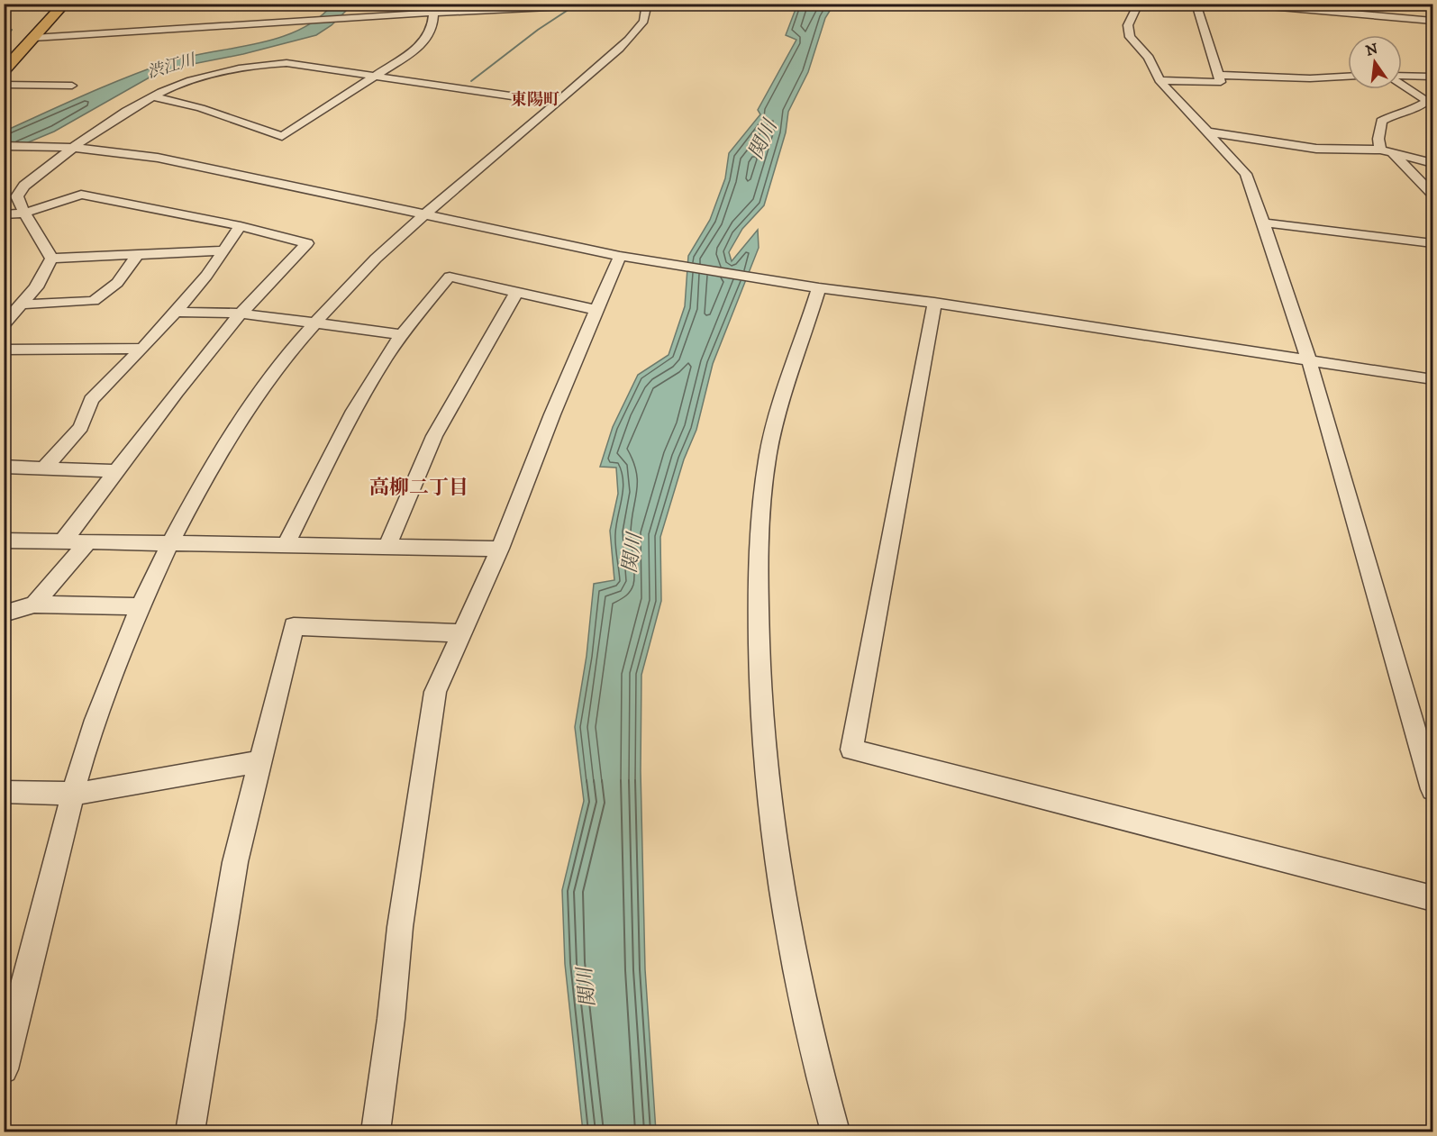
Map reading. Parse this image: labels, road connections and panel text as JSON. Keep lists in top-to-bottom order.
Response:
{
  "districts": ["東陽町", "高柳二丁目"],
  "water": ["渋江川", "関川"],
  "north": "top"
}
